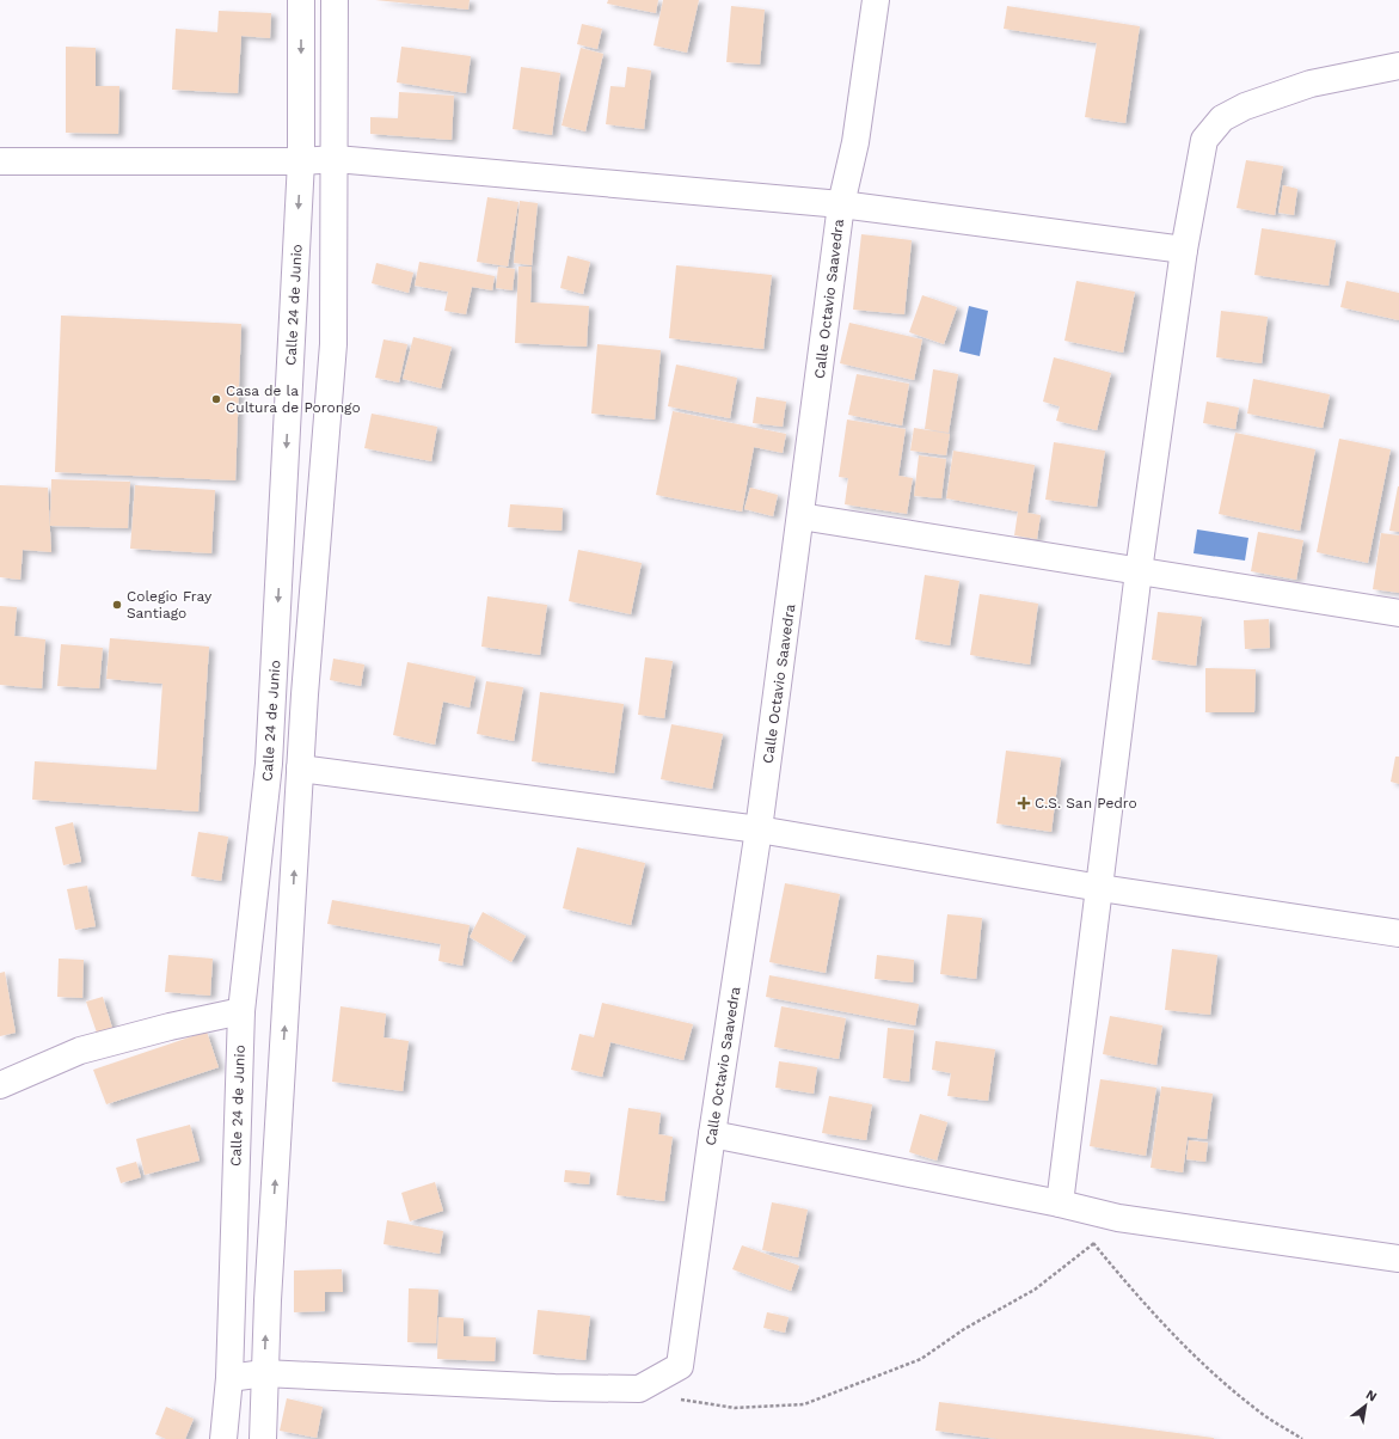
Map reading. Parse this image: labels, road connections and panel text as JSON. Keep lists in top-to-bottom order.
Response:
{
  "streets": {
    "street": ["Calle Octavio Saavedra", "Calle 24 de Junio"]
  },
  "places": {
    "other": ["Casa de la Cultura de Porongo", "Colegio Fray Santiago"],
    "health": ["C.S. San Pedro"]
  },
  "north": "top right"
}
